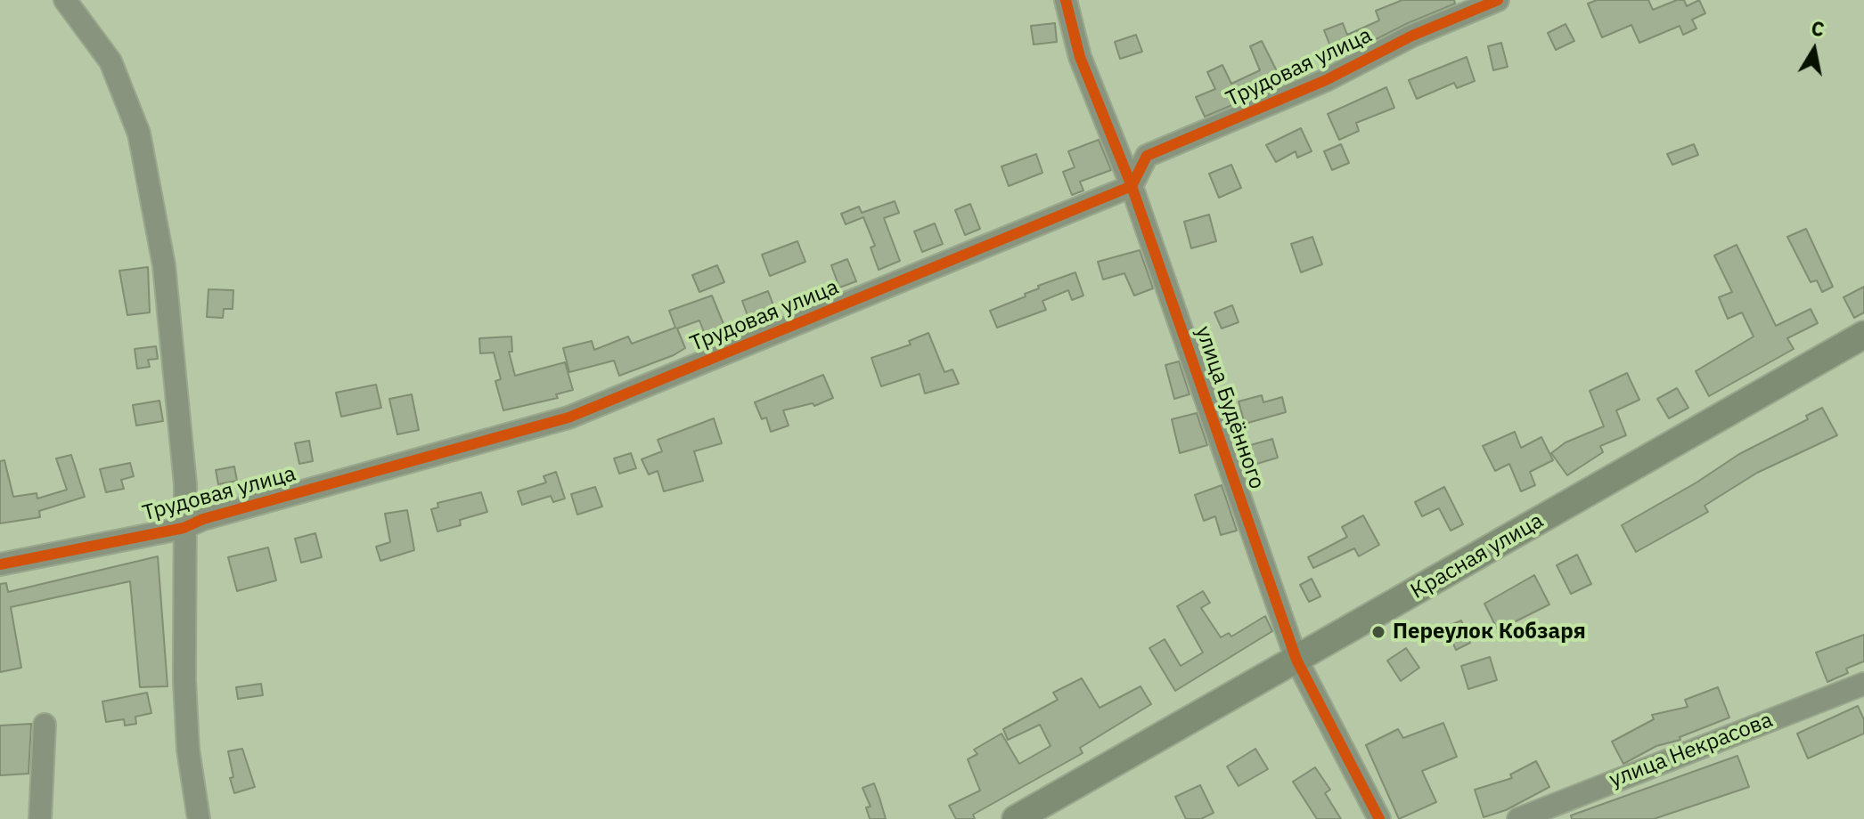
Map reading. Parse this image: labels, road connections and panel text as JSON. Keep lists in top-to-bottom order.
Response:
{
  "streets": {
    "main road": ["Красная улица"],
    "street": ["Трудовая улица", "улица Будённого", "улица Некрасова"]
  },
  "crossings": [
    ["Трудовая улица", "улица Будённого"],
    ["улица Будённого", "Красная улица"]
  ],
  "places": ["Переулок Кобзаря"],
  "north": "top"
}
